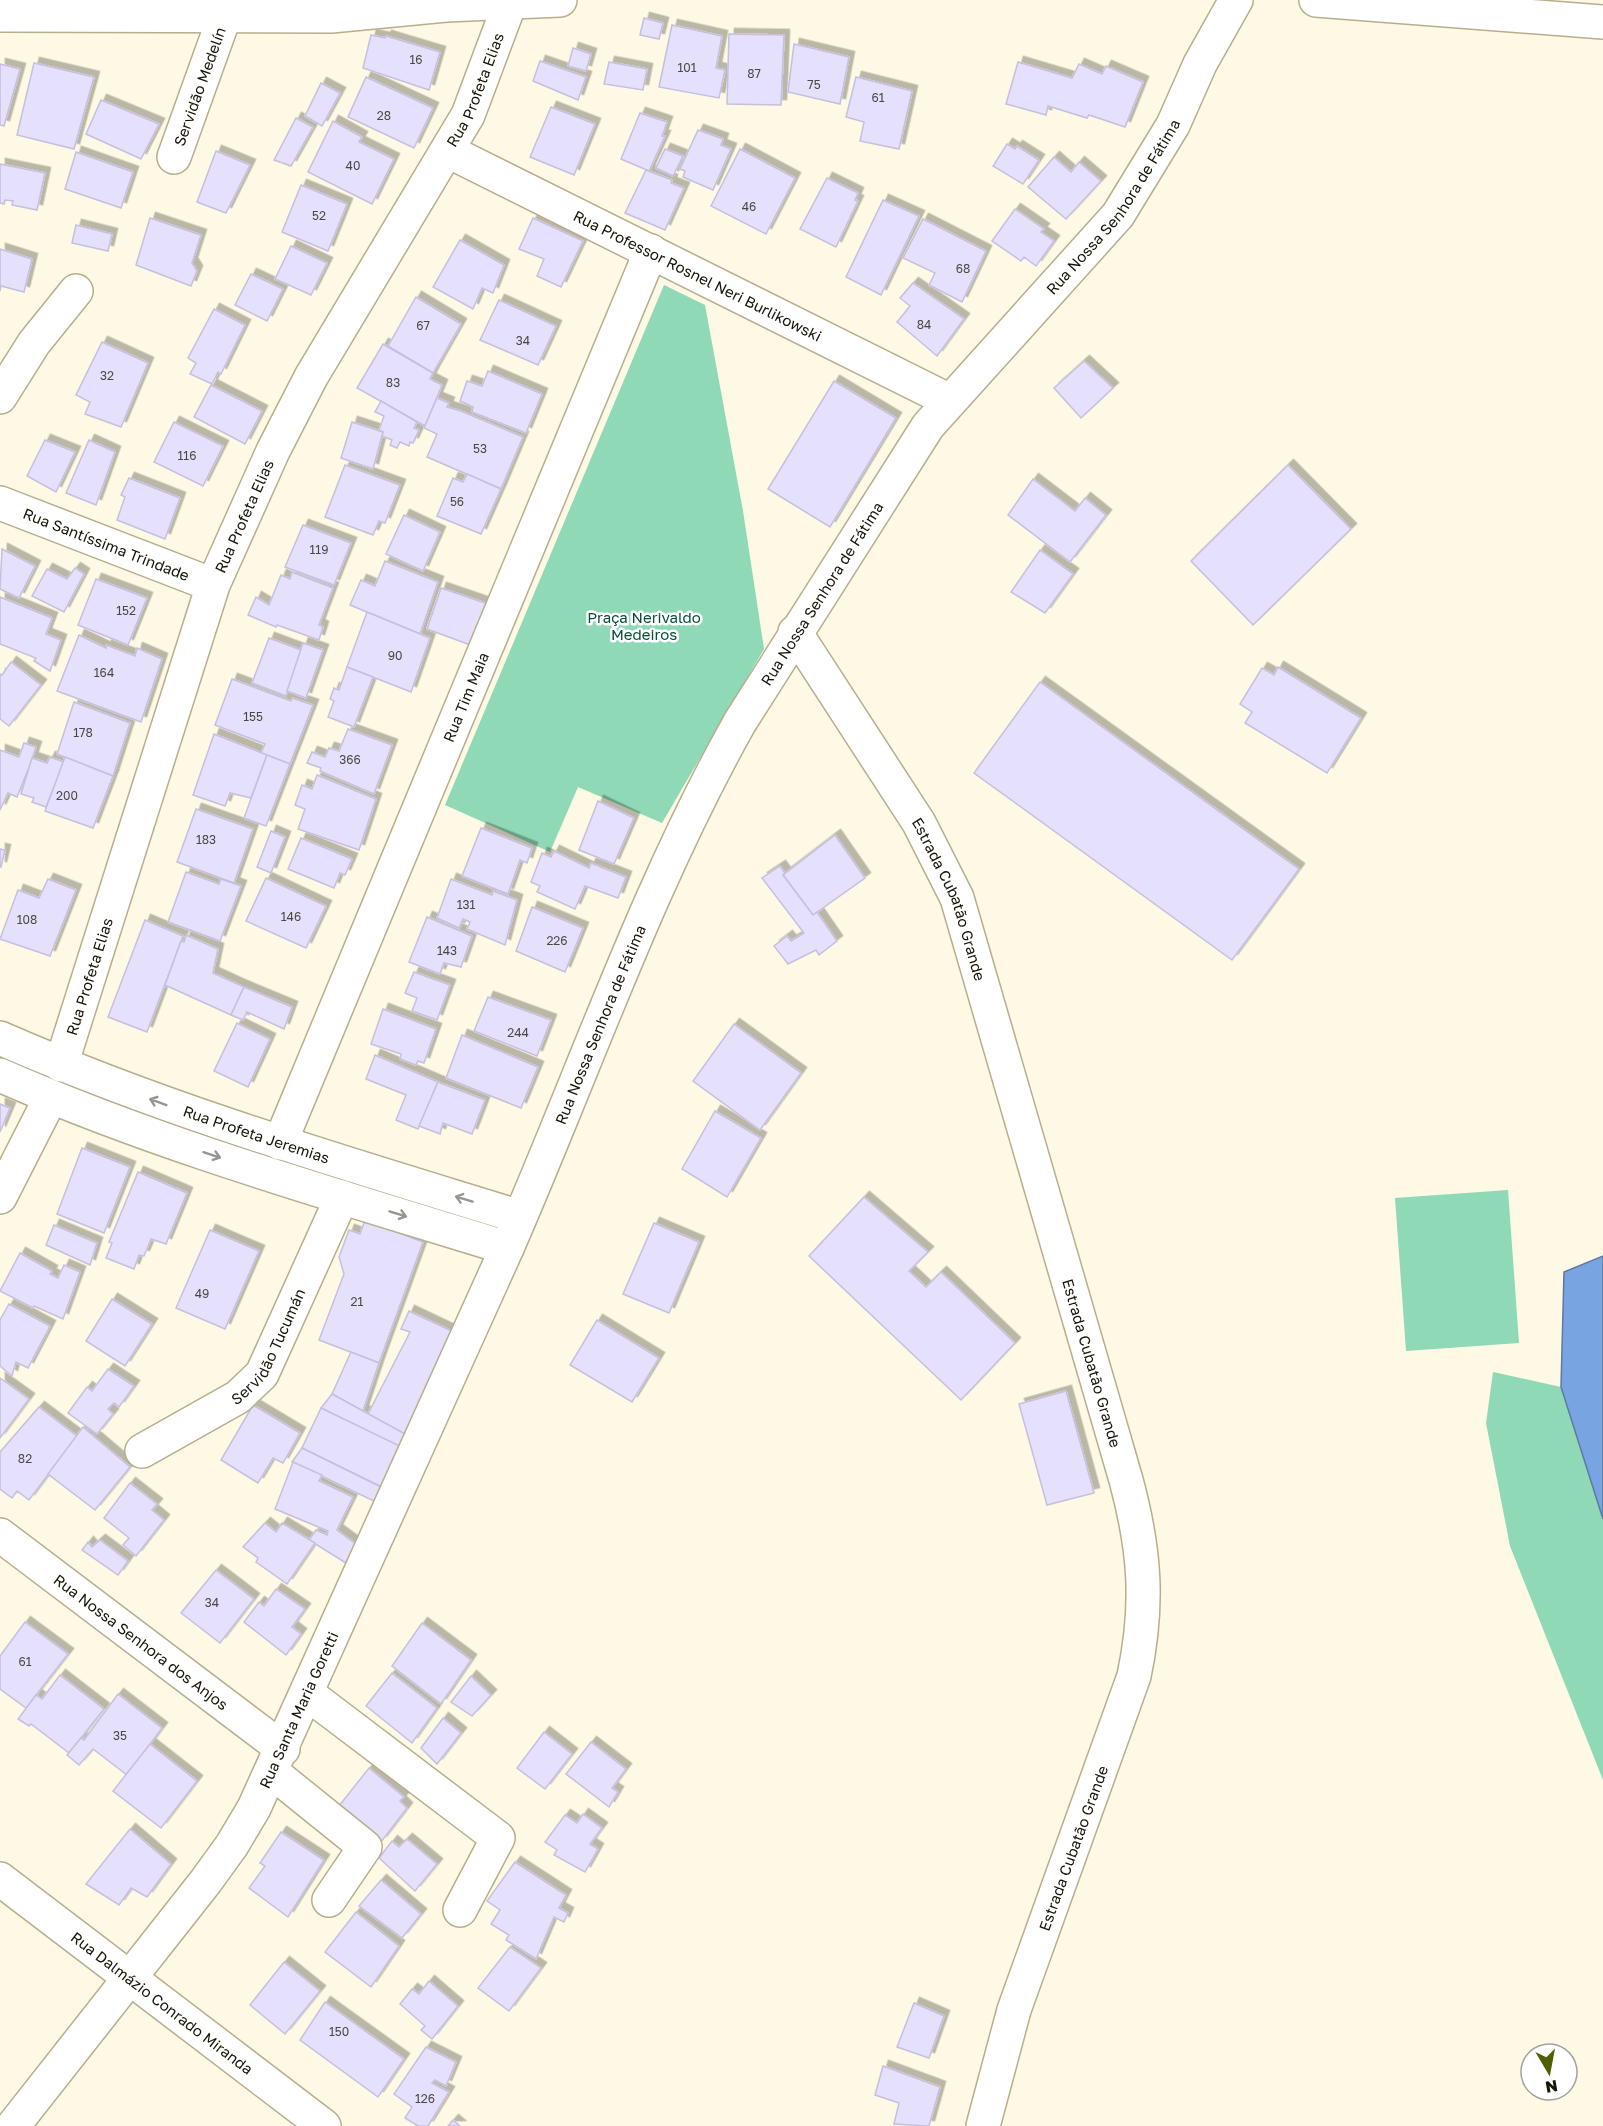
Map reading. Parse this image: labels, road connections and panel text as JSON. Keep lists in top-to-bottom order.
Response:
{
  "streets": {
    "street": [
      "Servidão Medelín",
      "Rua Profeta Elias",
      "Rua Nossa Senhora de Fátima",
      "Rua Professor Rosnel Neri Burlikowski",
      "Rua Santíssima Trindade",
      "Rua Tim Maia",
      "Estrada Cubatão Grande",
      "Rua Profeta Jeremias",
      "Servidão Tucumán",
      "Rua Nossa Senhora dos Anjos",
      "Rua Santa Maria Goretti",
      "Rua Dalmázio Conrado Miranda"
    ]
  },
  "crossings": [
    ["Rua Profeta Elias", "Rua Professor Rosnel Neri Burlikowski"],
    ["Rua Profeta Elias", "Rua Santíssima Trindade"],
    ["Rua Profeta Elias", "Rua Profeta Jeremias"],
    ["Rua Nossa Senhora de Fátima", "Rua Professor Rosnel Neri Burlikowski"],
    ["Rua Nossa Senhora de Fátima", "Estrada Cubatão Grande"],
    ["Rua Nossa Senhora de Fátima", "Rua Profeta Jeremias"],
    ["Rua Nossa Senhora de Fátima", "Rua Santa Maria Goretti"],
    ["Rua Professor Rosnel Neri Burlikowski", "Rua Tim Maia"],
    ["Rua Tim Maia", "Rua Profeta Jeremias"],
    ["Rua Nossa Senhora dos Anjos", "Rua Santa Maria Goretti"],
    ["Rua Santa Maria Goretti", "Rua Dalmázio Conrado Miranda"]
  ],
  "parks": ["Praça Nerivaldo Medeiros"],
  "house_numbers": [
    "16",
    "101",
    "87",
    "75",
    "61",
    "28",
    "40",
    "46",
    "52",
    "68",
    "84",
    "67",
    "34",
    "32",
    "83",
    "53",
    "116",
    "56",
    "119",
    "152",
    "90",
    "164",
    "155",
    "178",
    "366",
    "200",
    "183",
    "131",
    "146",
    "108",
    "226",
    "143",
    "244",
    "49",
    "21",
    "82",
    "34",
    "61",
    "35",
    "150",
    "126"
  ],
  "north": "bottom"
}
